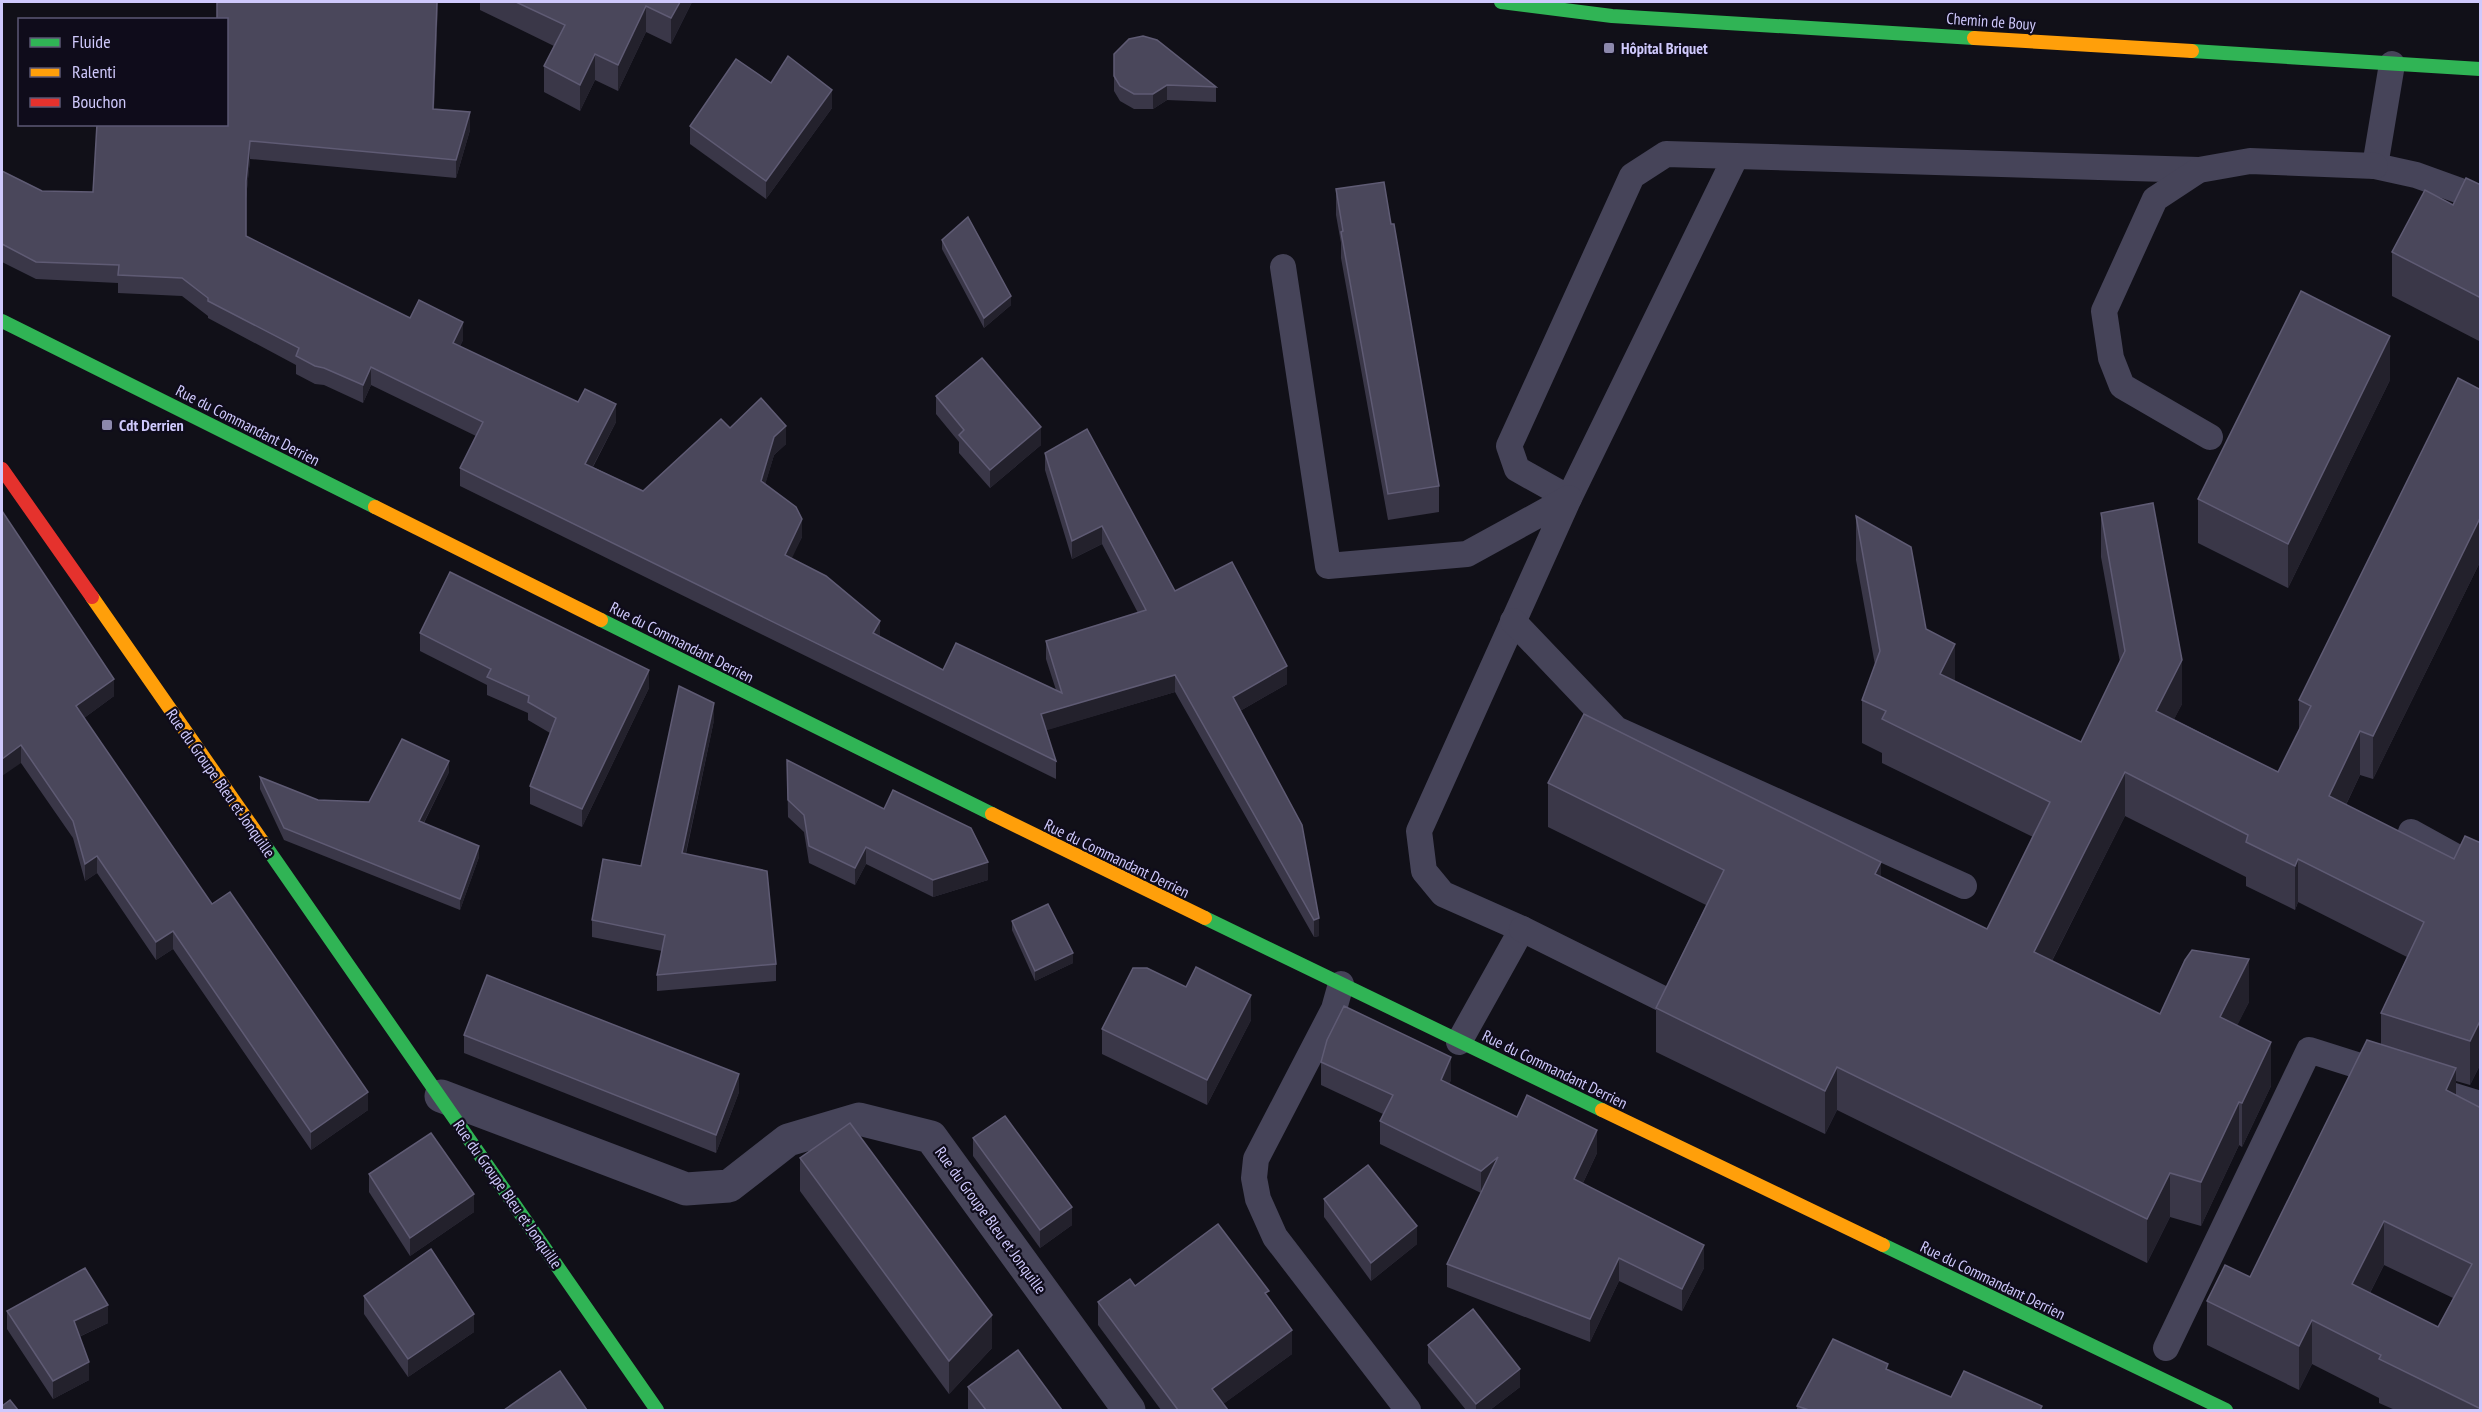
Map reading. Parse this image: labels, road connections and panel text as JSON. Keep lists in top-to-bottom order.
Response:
{
  "streets": {
    "main road": ["Chemin de Bouy", "Rue du Commandant Derrien", "Rue du Groupe Bleu et Jonquille"]
  },
  "places": {
    "transit": ["Hôpital Briquet", "Cdt Derrien"]
  },
  "legend": ["Fluide", "Ralenti", "Bouchon"]
}
